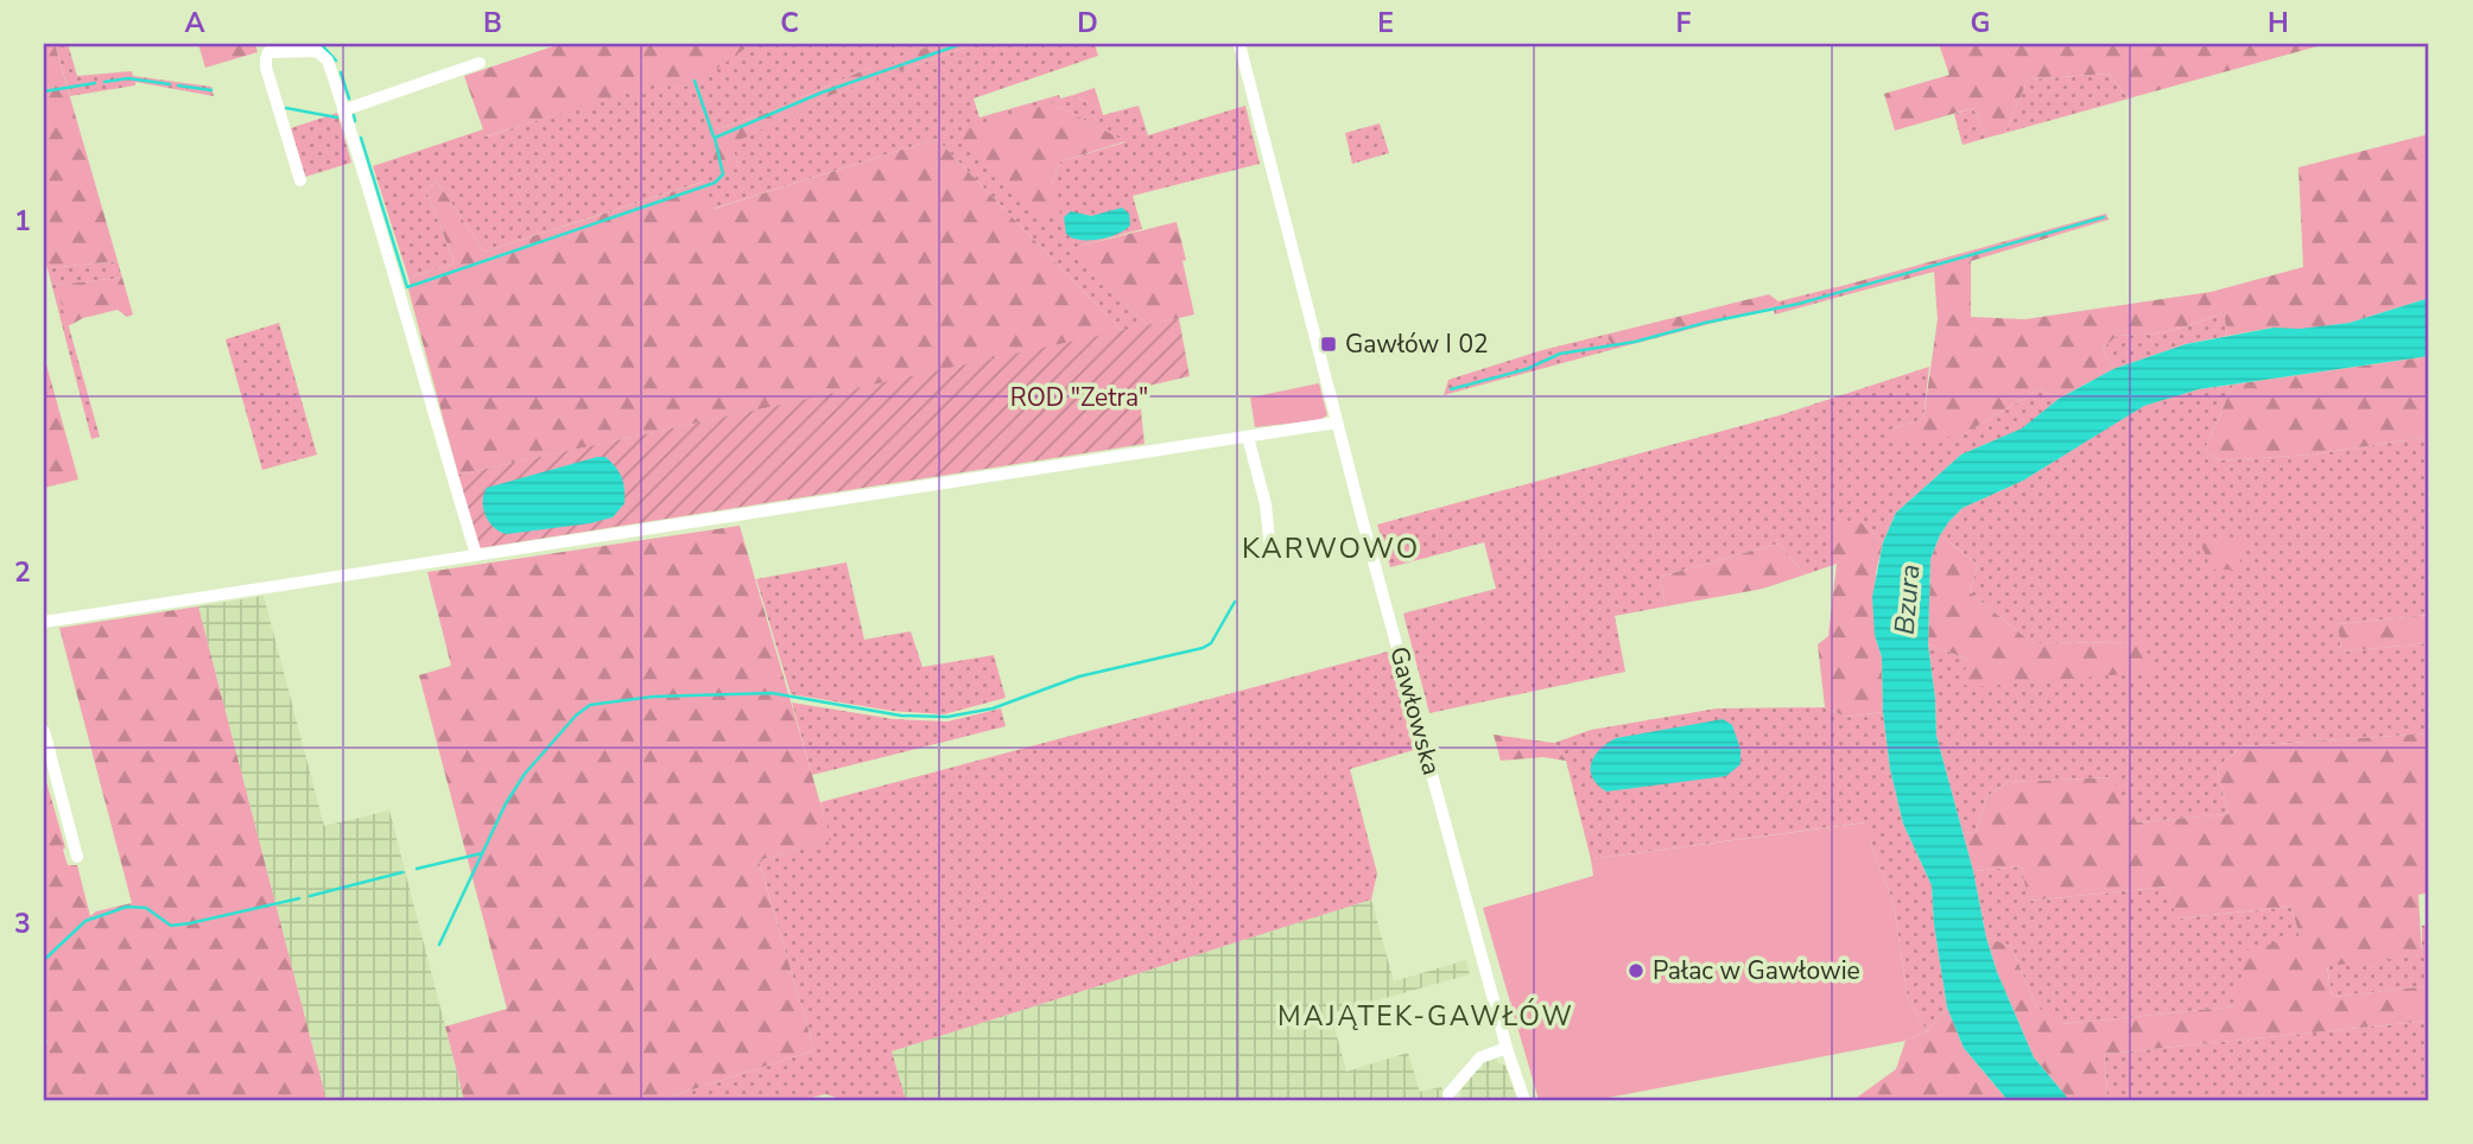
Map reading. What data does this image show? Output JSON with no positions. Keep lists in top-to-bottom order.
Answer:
{
  "streets": {
    "street": ["Gawłowska"]
  },
  "districts": ["KARWOWO", "MAJĄTEK-GAWŁÓW"],
  "water": ["Bzura"],
  "parks": ["ROD \"Zetra\""],
  "places": {
    "transit": ["Gawłów I 02"],
    "other": ["Pałac w Gawłowie"]
  },
  "grid": {
    "columns": [
      "A",
      "B",
      "C",
      "D",
      "E",
      "F",
      "G",
      "H"
    ],
    "rows": ["1", "2", "3"]
  }
}
